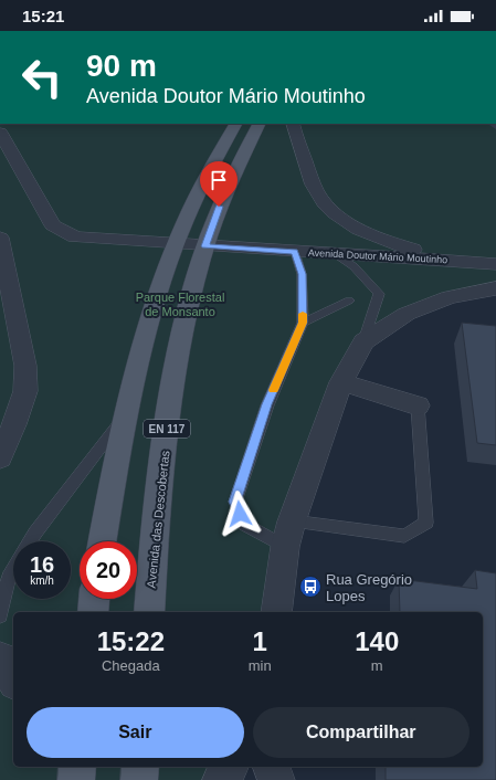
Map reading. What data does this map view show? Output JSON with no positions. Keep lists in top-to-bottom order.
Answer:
{
  "streets": {
    "main road": ["EN 117", "Avenida das Descobertas"],
    "street": ["Avenida Doutor Mário Moutinho"]
  },
  "crossings": [
    ["Avenida Doutor Mário Moutinho", "Avenida das Descobertas"]
  ],
  "parks": ["Parque Florestal de Monsanto"],
  "places": {
    "bus stop": ["Rua Gregório Lopes"]
  },
  "page": {
    "status": "15:21",
    "turn": ["90 m", "Avenida Doutor Mário Moutinho"],
    "speed": "16 km/h",
    "limit": "20",
    "eta": [
      "15:22",
      "Chegada",
      "1",
      "min",
      "140",
      "m"
    ],
    "buttons": ["Sair", "Compartilhar"]
  }
}
